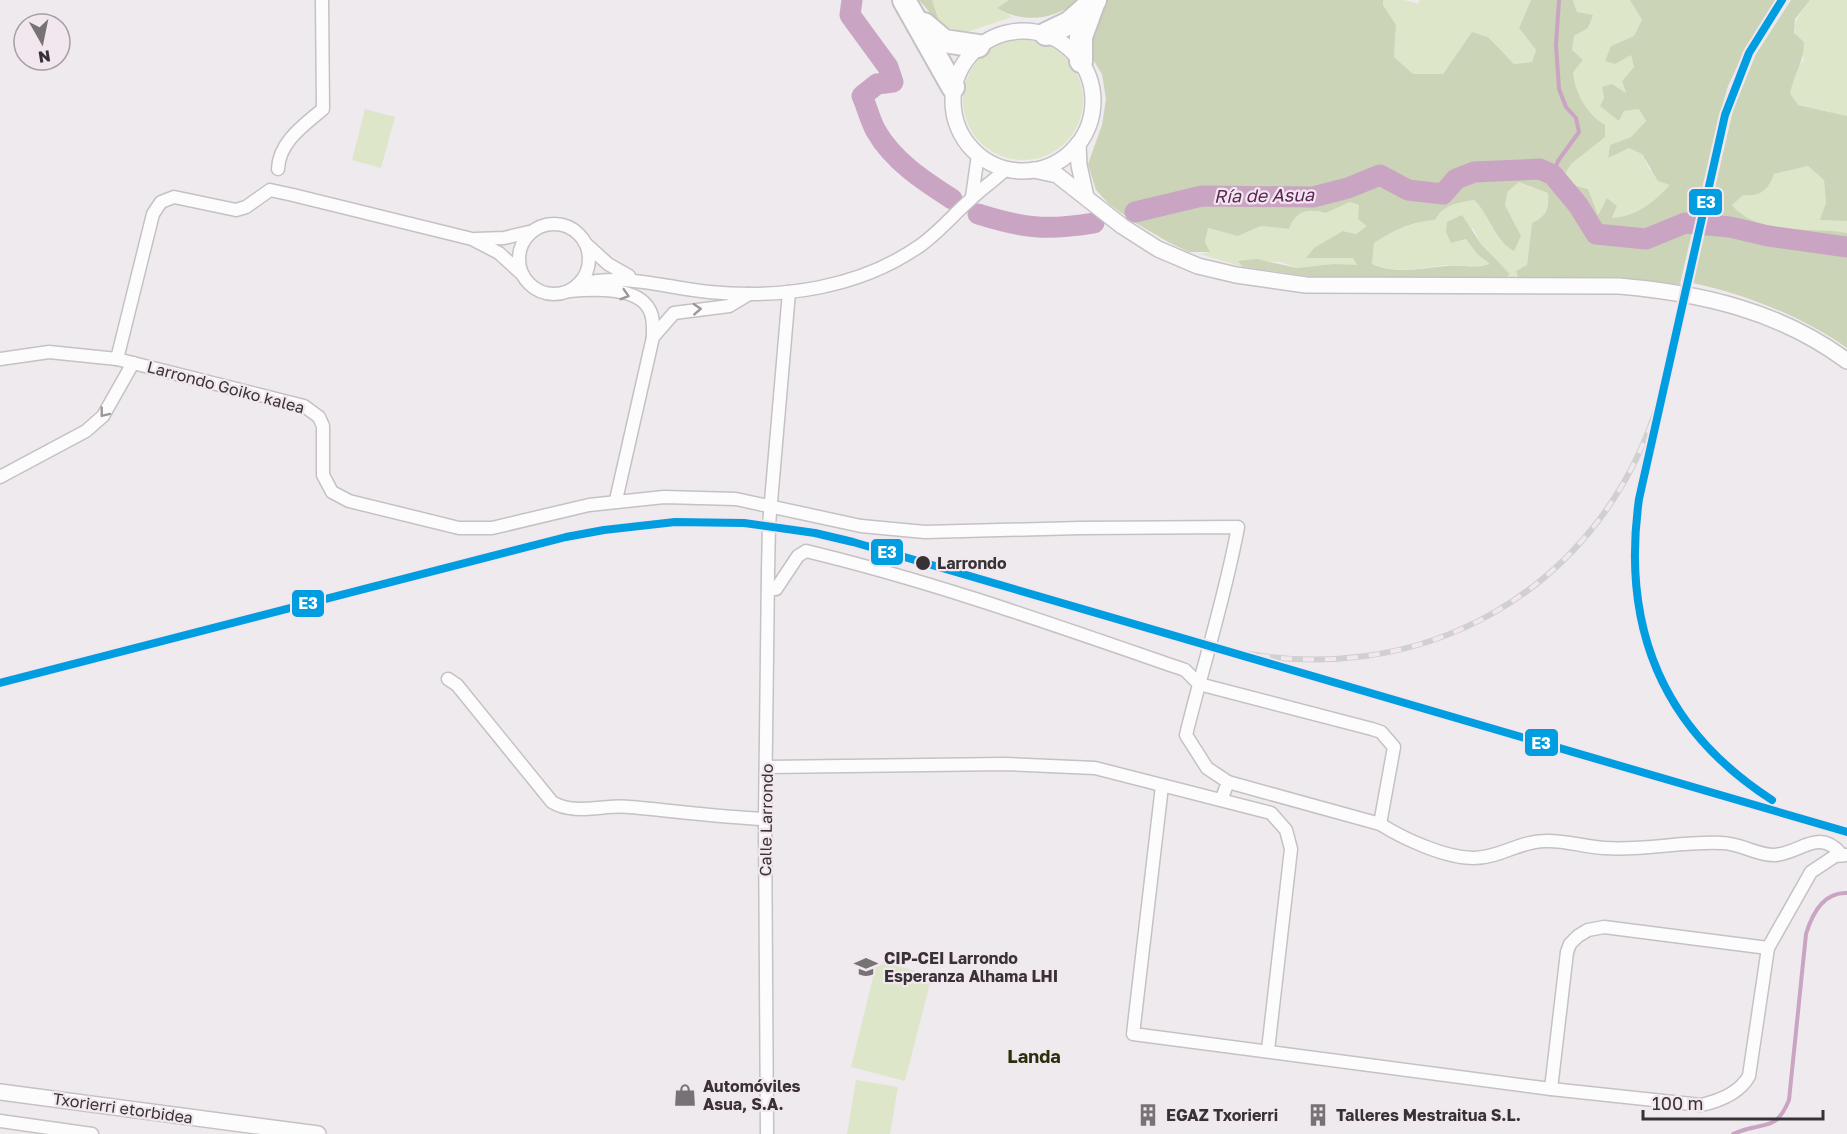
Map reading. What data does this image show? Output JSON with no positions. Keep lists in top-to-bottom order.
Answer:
{
  "streets": {
    "street": ["Larrondo Goiko kalea", "Calle Larrondo", "Txorierri etorbidea"]
  },
  "crossings": [
    ["Larrondo Goiko kalea", "Calle Larrondo"]
  ],
  "districts": ["Landa"],
  "water": ["Ría de Asua"],
  "places": {
    "other": ["Larrondo"],
    "school or university": ["CIP-CEI Larrondo Esperanza Alhama LHI"],
    "shop": ["Automóviles Asua, S.A."],
    "building": ["EGAZ Txorierri", "Talleres Mestraitua S.L."]
  },
  "lines": ["transit line E3"],
  "scale_bar": "100 m",
  "north": "bottom"
}
